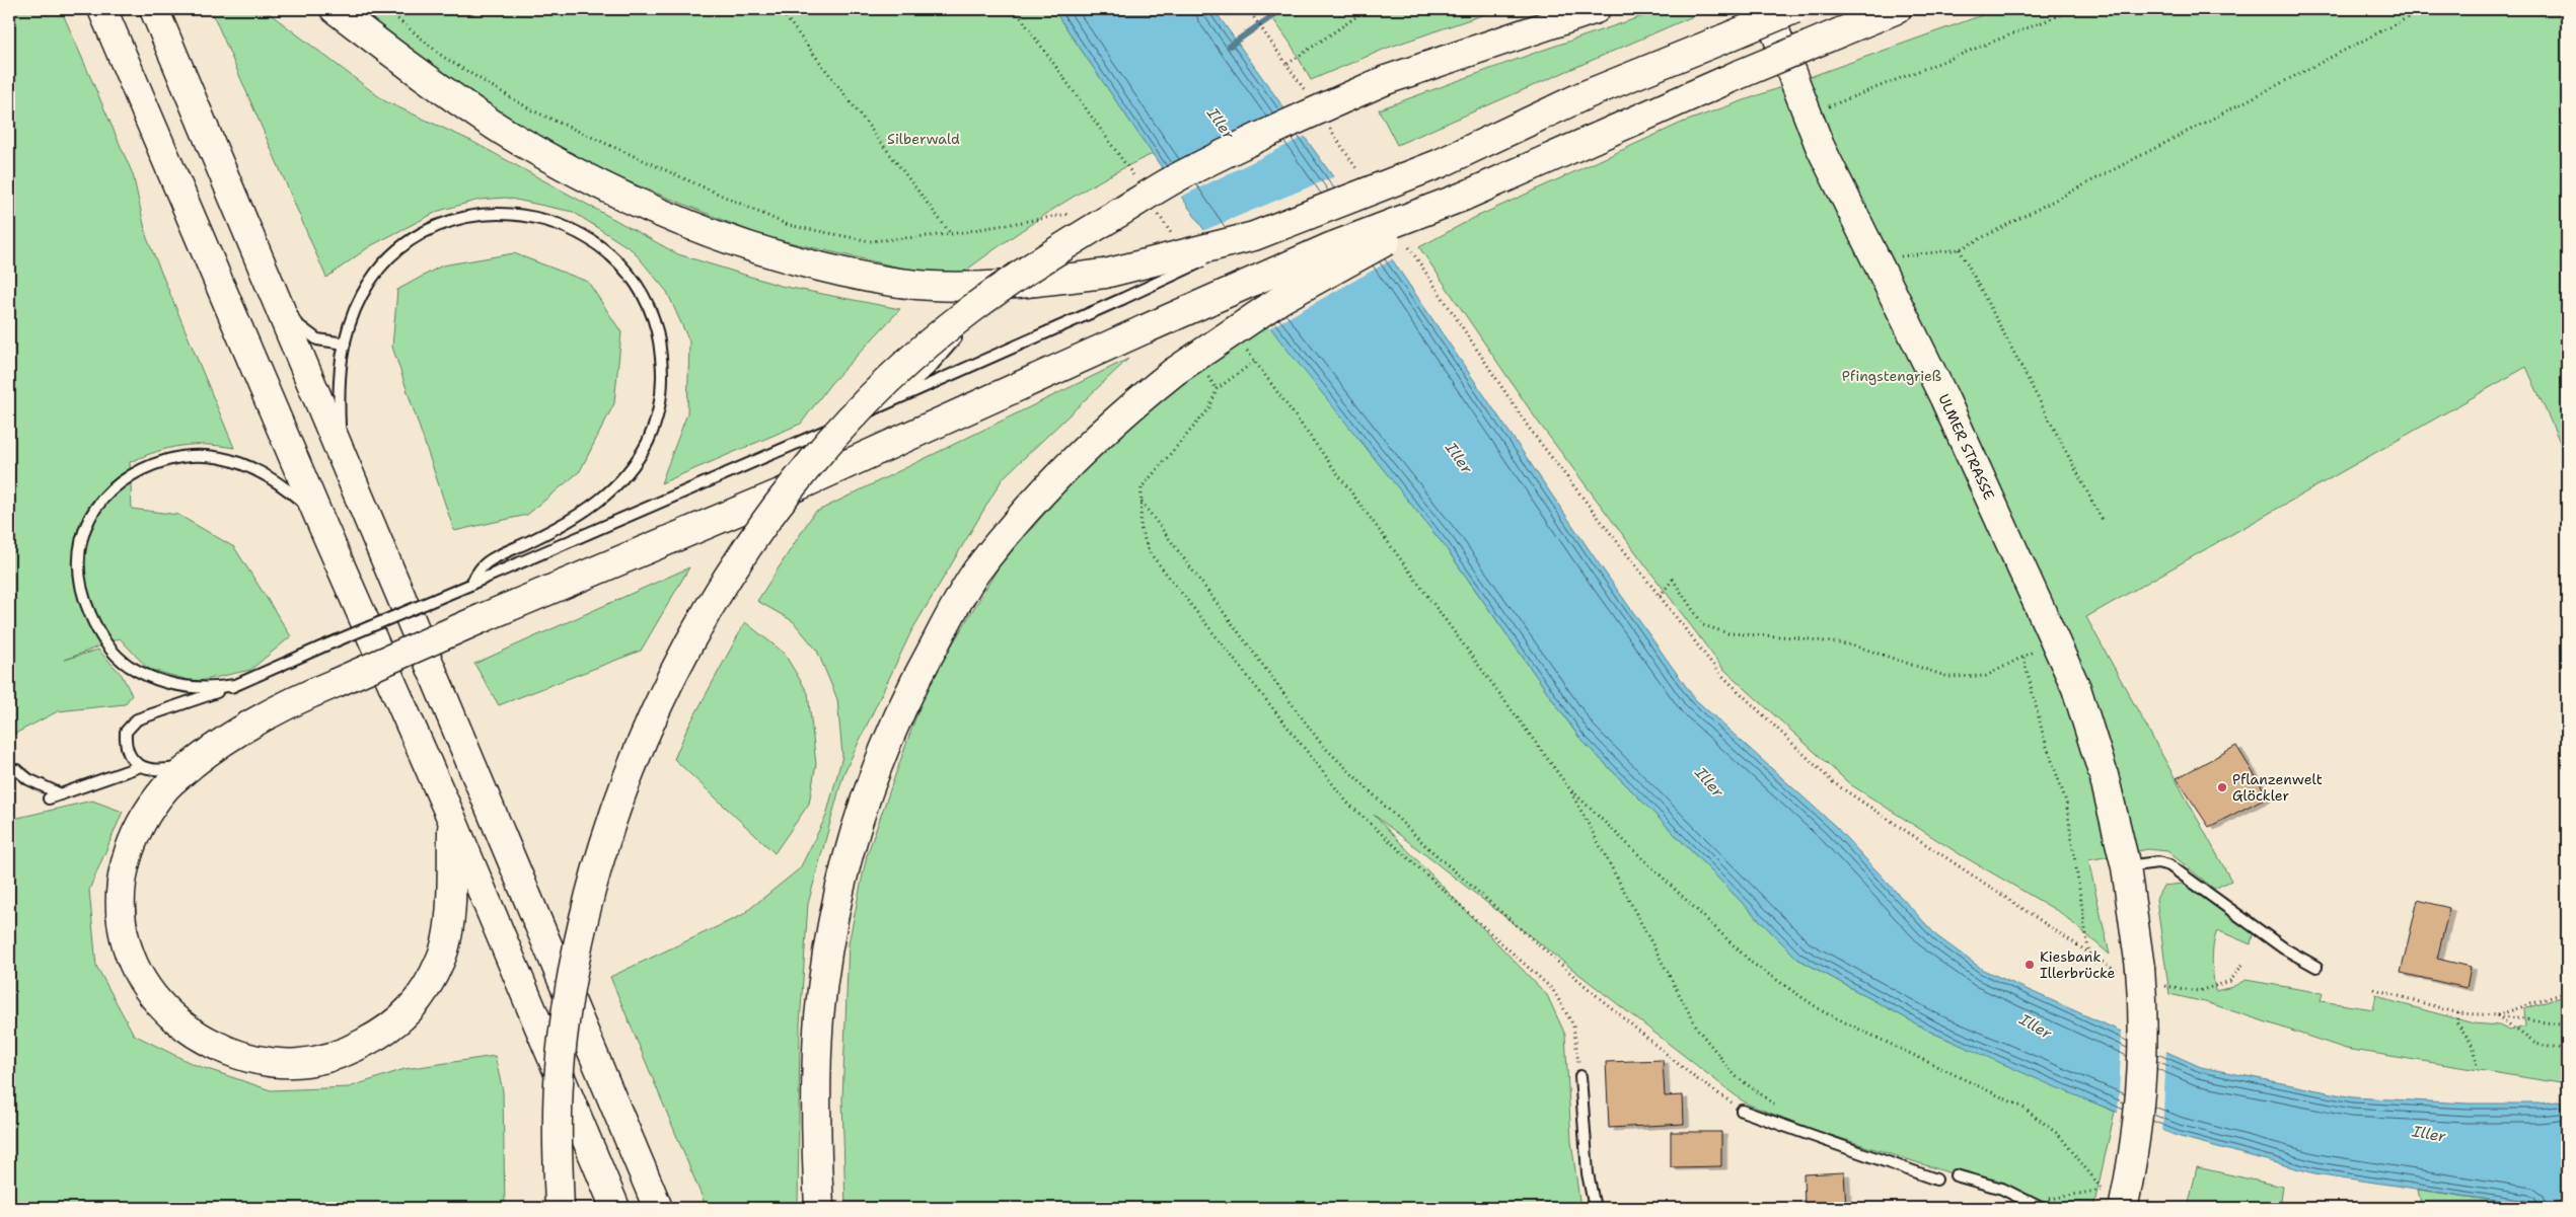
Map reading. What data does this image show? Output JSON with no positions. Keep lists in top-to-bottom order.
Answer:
{
  "streets": {
    "main road": ["ULMER STRASSE"]
  },
  "water": ["Iller"],
  "parks": ["Silberwald", "Pfingstengrieß"],
  "places": ["Pflanzenwelt Glöckler", "Kiesbank Illerbrücke"]
}
